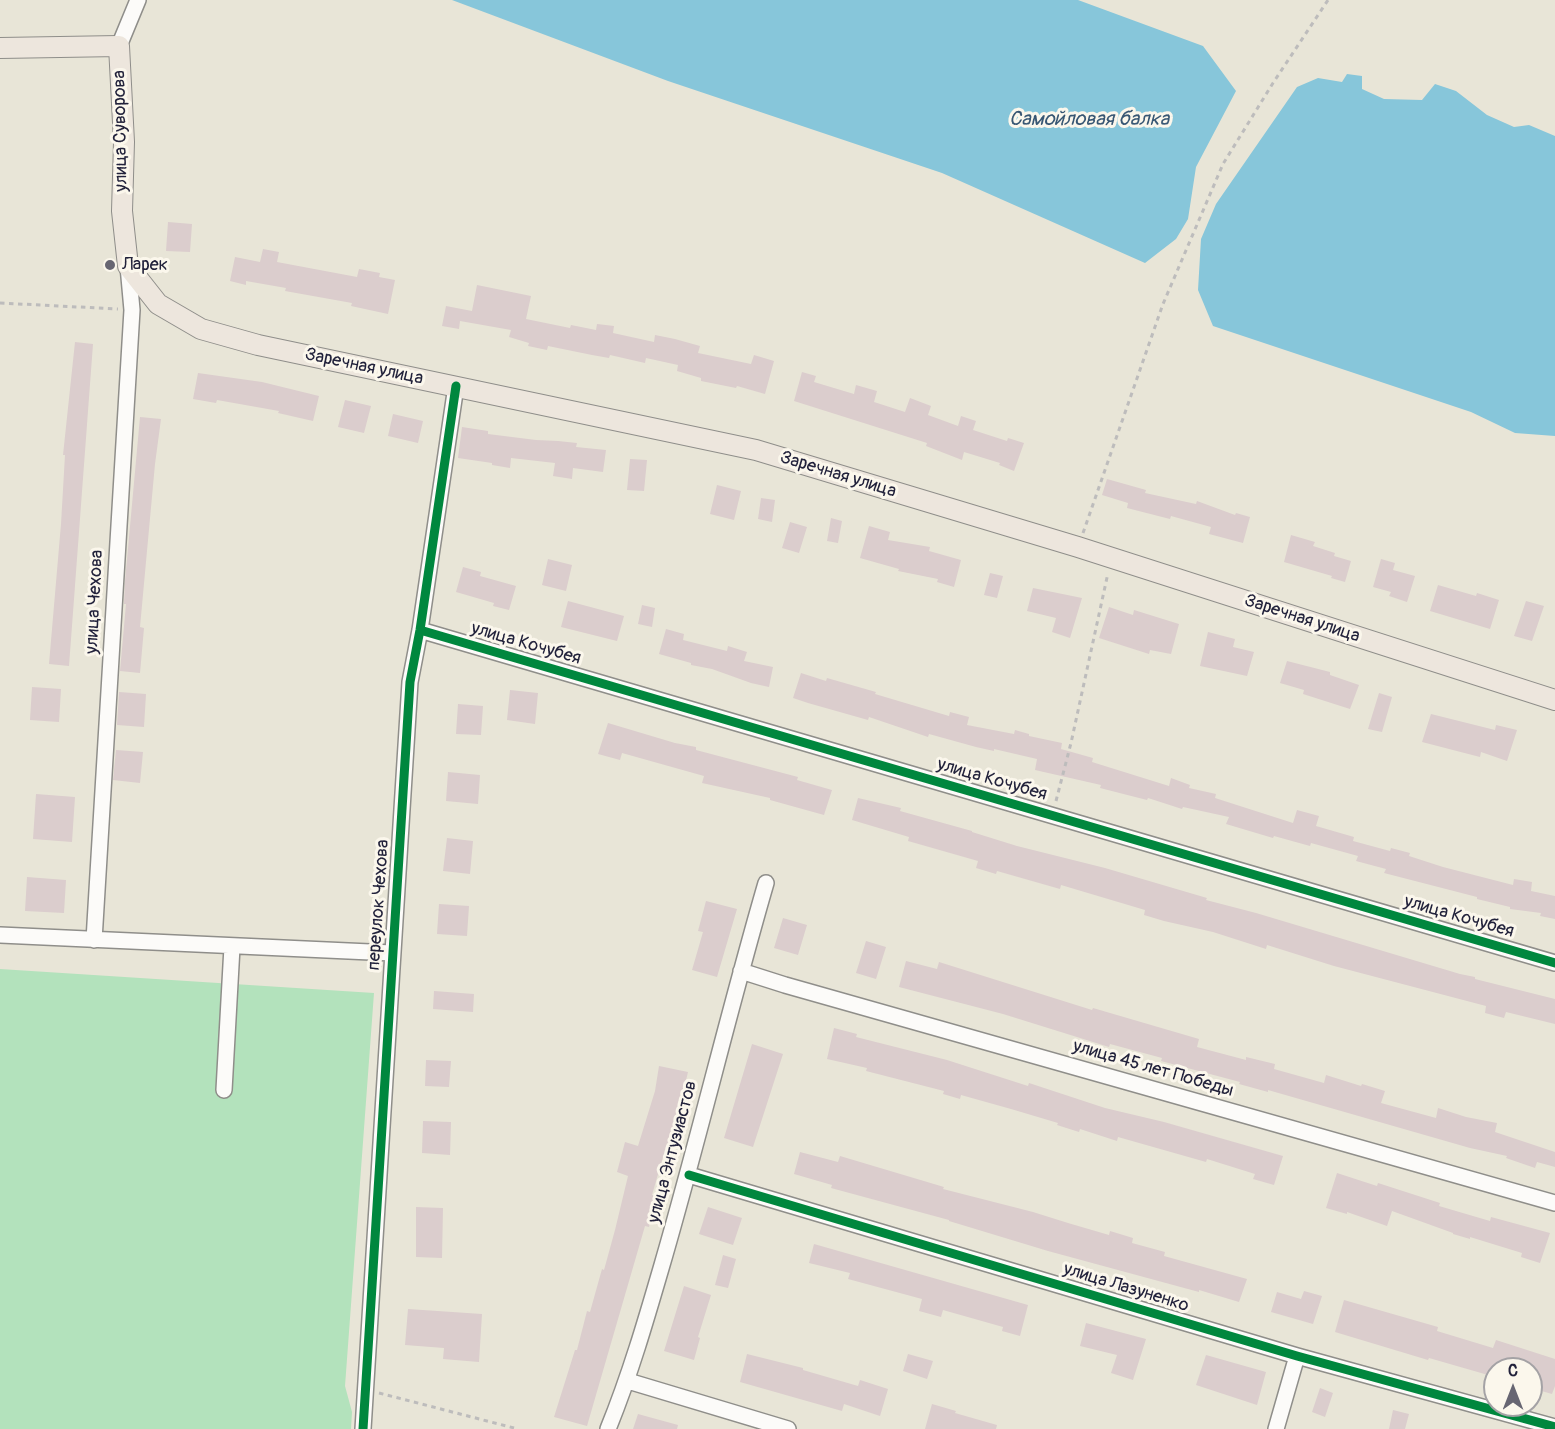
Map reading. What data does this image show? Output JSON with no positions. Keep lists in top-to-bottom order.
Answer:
{
  "streets": {
    "main road": ["улица Суворова", "Заречная улица"],
    "street": [
      "улица Чехова",
      "улица Кочубея",
      "переулок Чехова",
      "улица 45 лет Победы",
      "улица Энтузиастов",
      "улица Лазуненко"
    ]
  },
  "crossings": [
    ["улица Суворова", "Заречная улица"],
    ["улица Суворова", "улица Чехова"],
    ["Заречная улица", "улица Чехова"],
    ["Заречная улица", "переулок Чехова"],
    ["улица Кочубея", "переулок Чехова"],
    ["улица 45 лет Победы", "улица Энтузиастов"],
    ["улица Энтузиастов", "улица Лазуненко"]
  ],
  "water": ["Самойловая балка"],
  "places": ["Ларек"],
  "north": "top"
}
